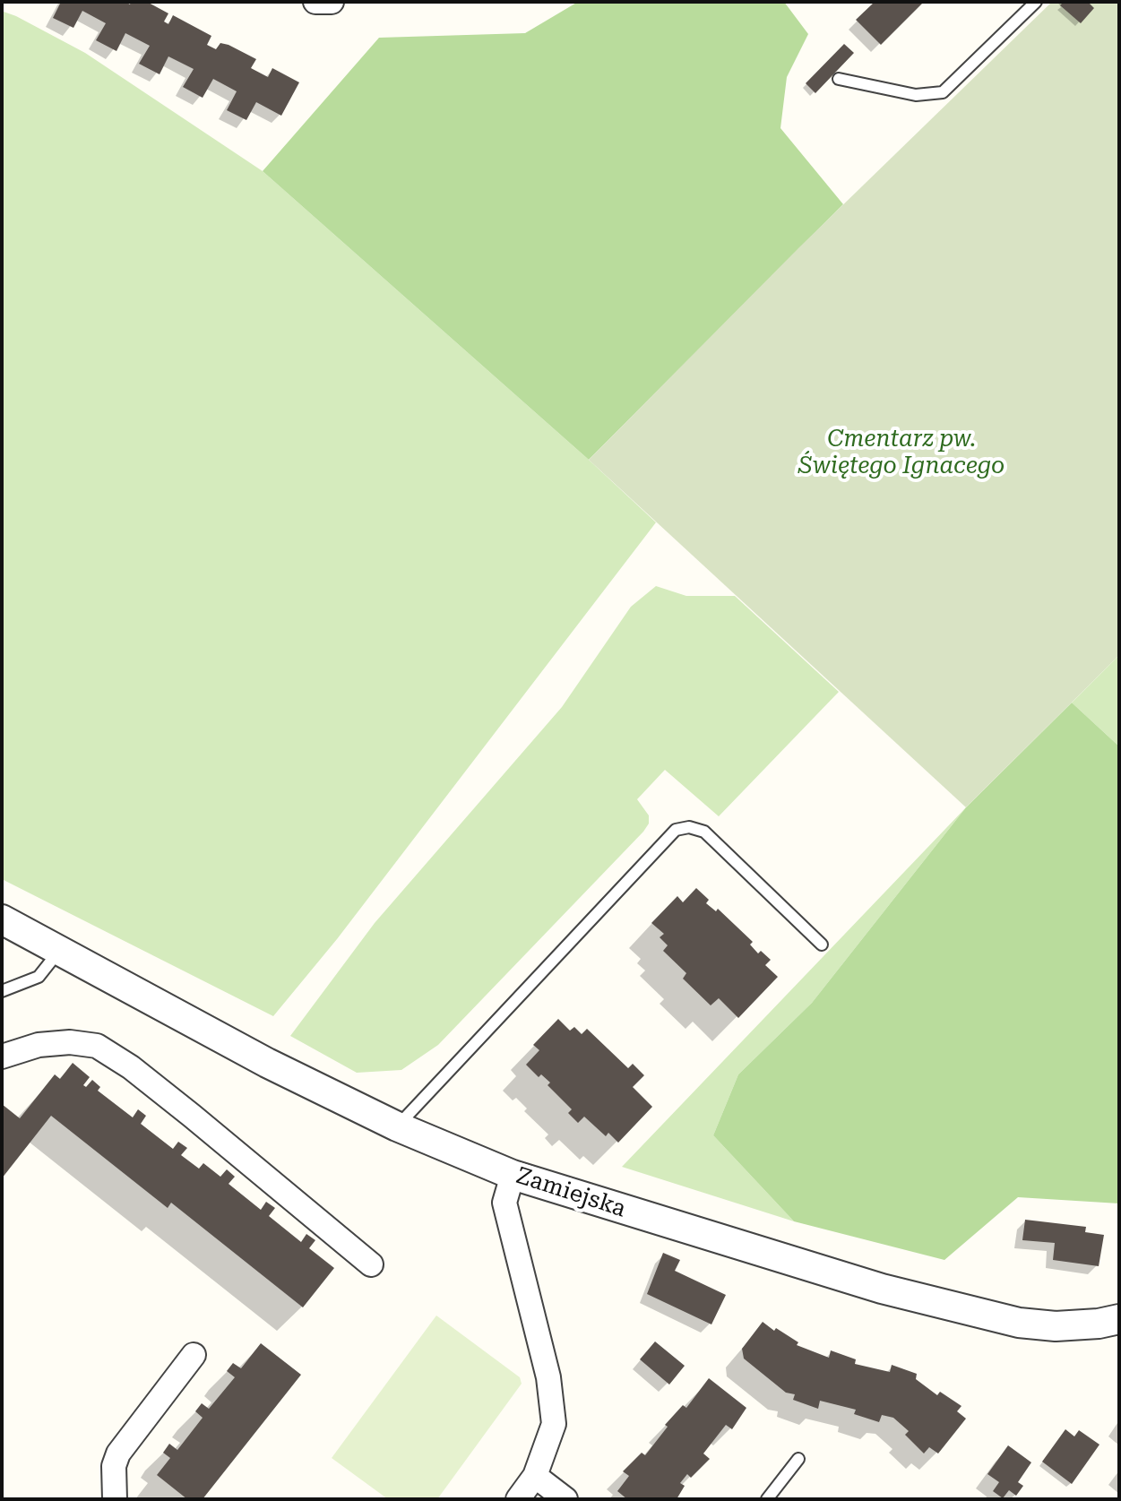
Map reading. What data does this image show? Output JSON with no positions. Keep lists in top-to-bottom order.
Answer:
{
  "streets": {
    "street": ["Zamiejska"]
  },
  "parks": ["Cmentarz pw. Świętego Ignacego"]
}
